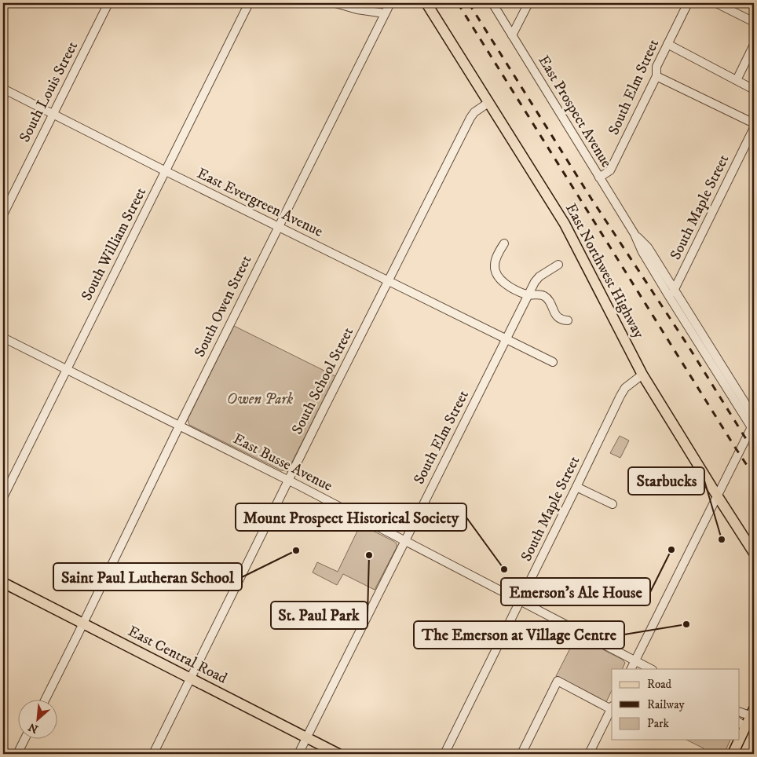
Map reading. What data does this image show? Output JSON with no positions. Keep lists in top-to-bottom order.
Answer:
{
  "streets": {
    "main road": ["East Northwest Highway", "East Central Road"],
    "street": [
      "South Elm Street",
      "South Louis Street",
      "East Prospect Avenue",
      "East Evergreen Avenue",
      "South Maple Street",
      "South William Street",
      "South Owen Street",
      "South School Street",
      "East Busse Avenue"
    ]
  },
  "crossings": [
    ["South Elm Street", "East Prospect Avenue"],
    ["South Elm Street", "East Evergreen Avenue"],
    ["South Elm Street", "East Busse Avenue"],
    ["South Elm Street", "East Central Road"],
    ["South Louis Street", "East Evergreen Avenue"],
    ["East Prospect Avenue", "South Maple Street"],
    ["East Evergreen Avenue", "South William Street"],
    ["East Evergreen Avenue", "South Owen Street"],
    ["East Evergreen Avenue", "South School Street"],
    ["South Maple Street", "East Northwest Highway"],
    ["South Maple Street", "East Busse Avenue"],
    ["South William Street", "East Busse Avenue"],
    ["East Northwest Highway", "South School Street"],
    ["South Owen Street", "East Busse Avenue"],
    ["South Owen Street", "East Central Road"],
    ["South School Street", "East Busse Avenue"],
    ["South School Street", "East Central Road"]
  ],
  "parks": ["Owen Park"],
  "places": [
    "Starbucks",
    "Emerson's Ale House",
    "Saint Paul Lutheran School",
    "St. Paul Park",
    "Mount Prospect Historical Society",
    "The Emerson at Village Centre"
  ],
  "legend": ["Road", "Railway", "Park"],
  "north": "bottom left"
}
